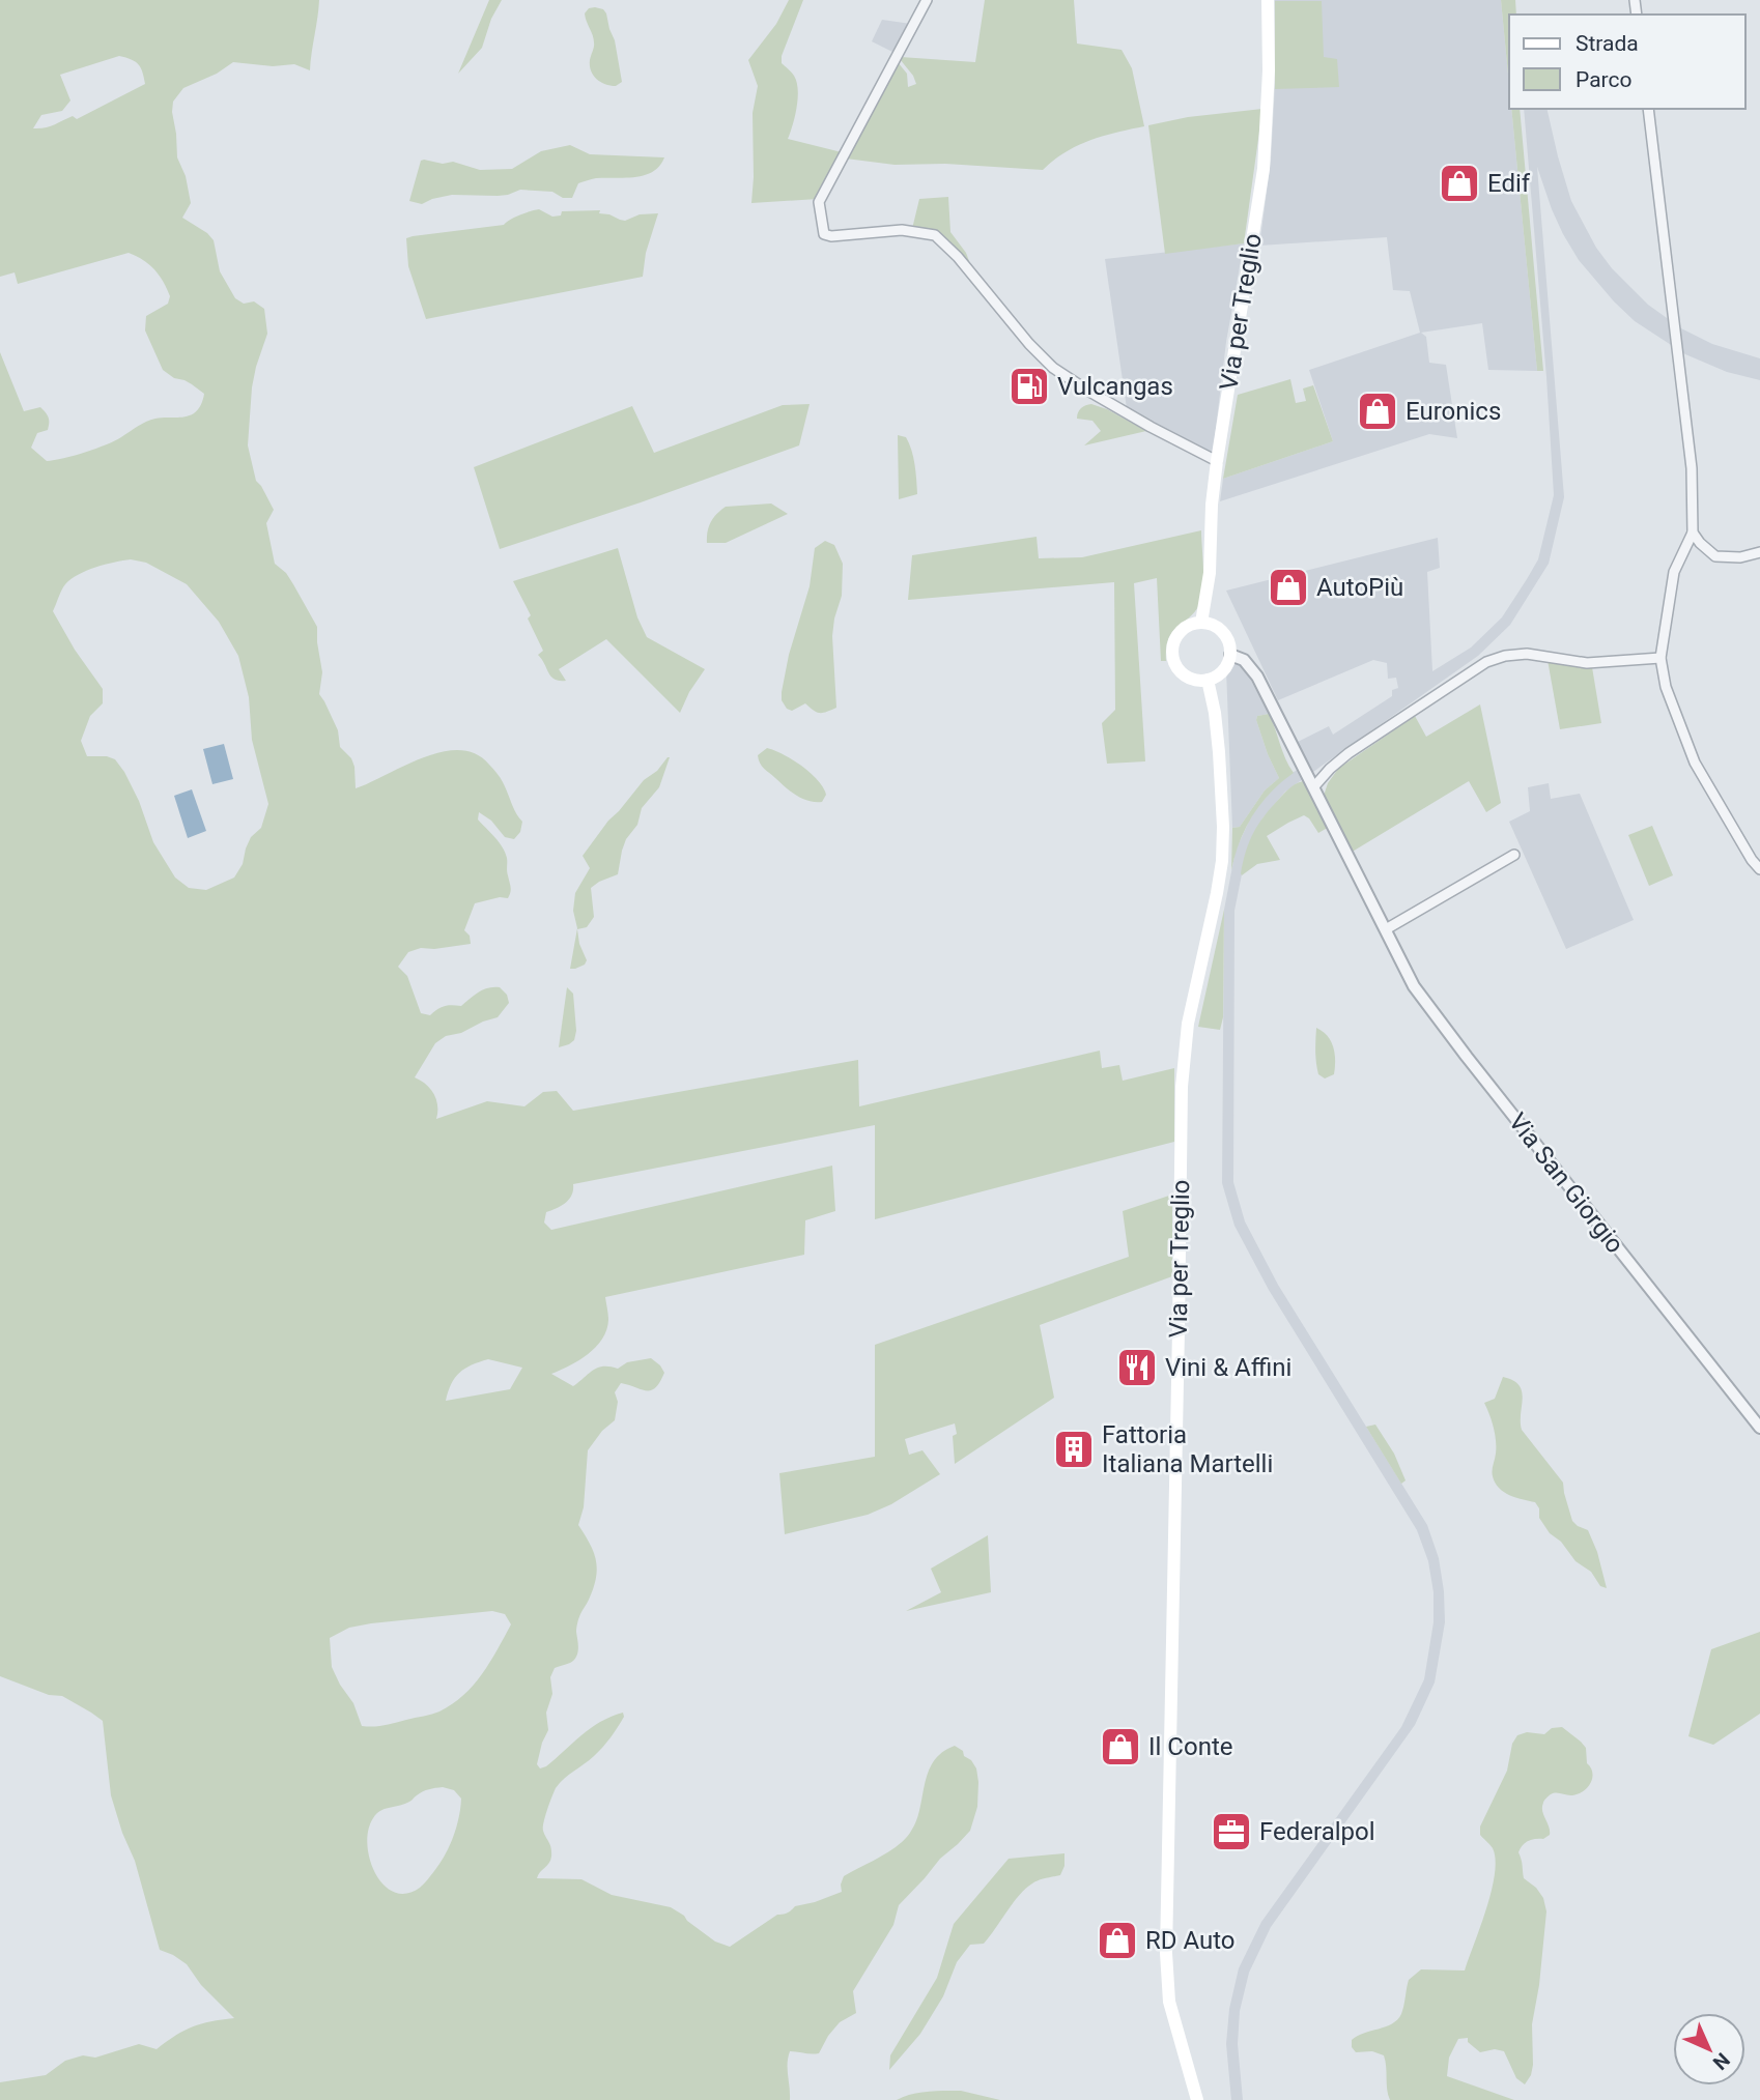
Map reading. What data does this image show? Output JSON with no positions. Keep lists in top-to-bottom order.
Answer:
{
  "streets": {
    "main road": ["Via per Treglio"],
    "street": ["Via San Giorgio"]
  },
  "crossings": [
    ["Via per Treglio", "Via San Giorgio"]
  ],
  "places": {
    "shop": [
      "Edif",
      "Euronics",
      "AutoPiù",
      "Il Conte",
      "RD Auto"
    ],
    "fuel station": ["Vulcangas"],
    "restaurant": ["Vini & Affini"],
    "building": ["Fattoria Italiana Martelli"],
    "office": ["Federalpol"]
  },
  "legend": ["Strada", "Parco"],
  "north": "bottom right"
}
